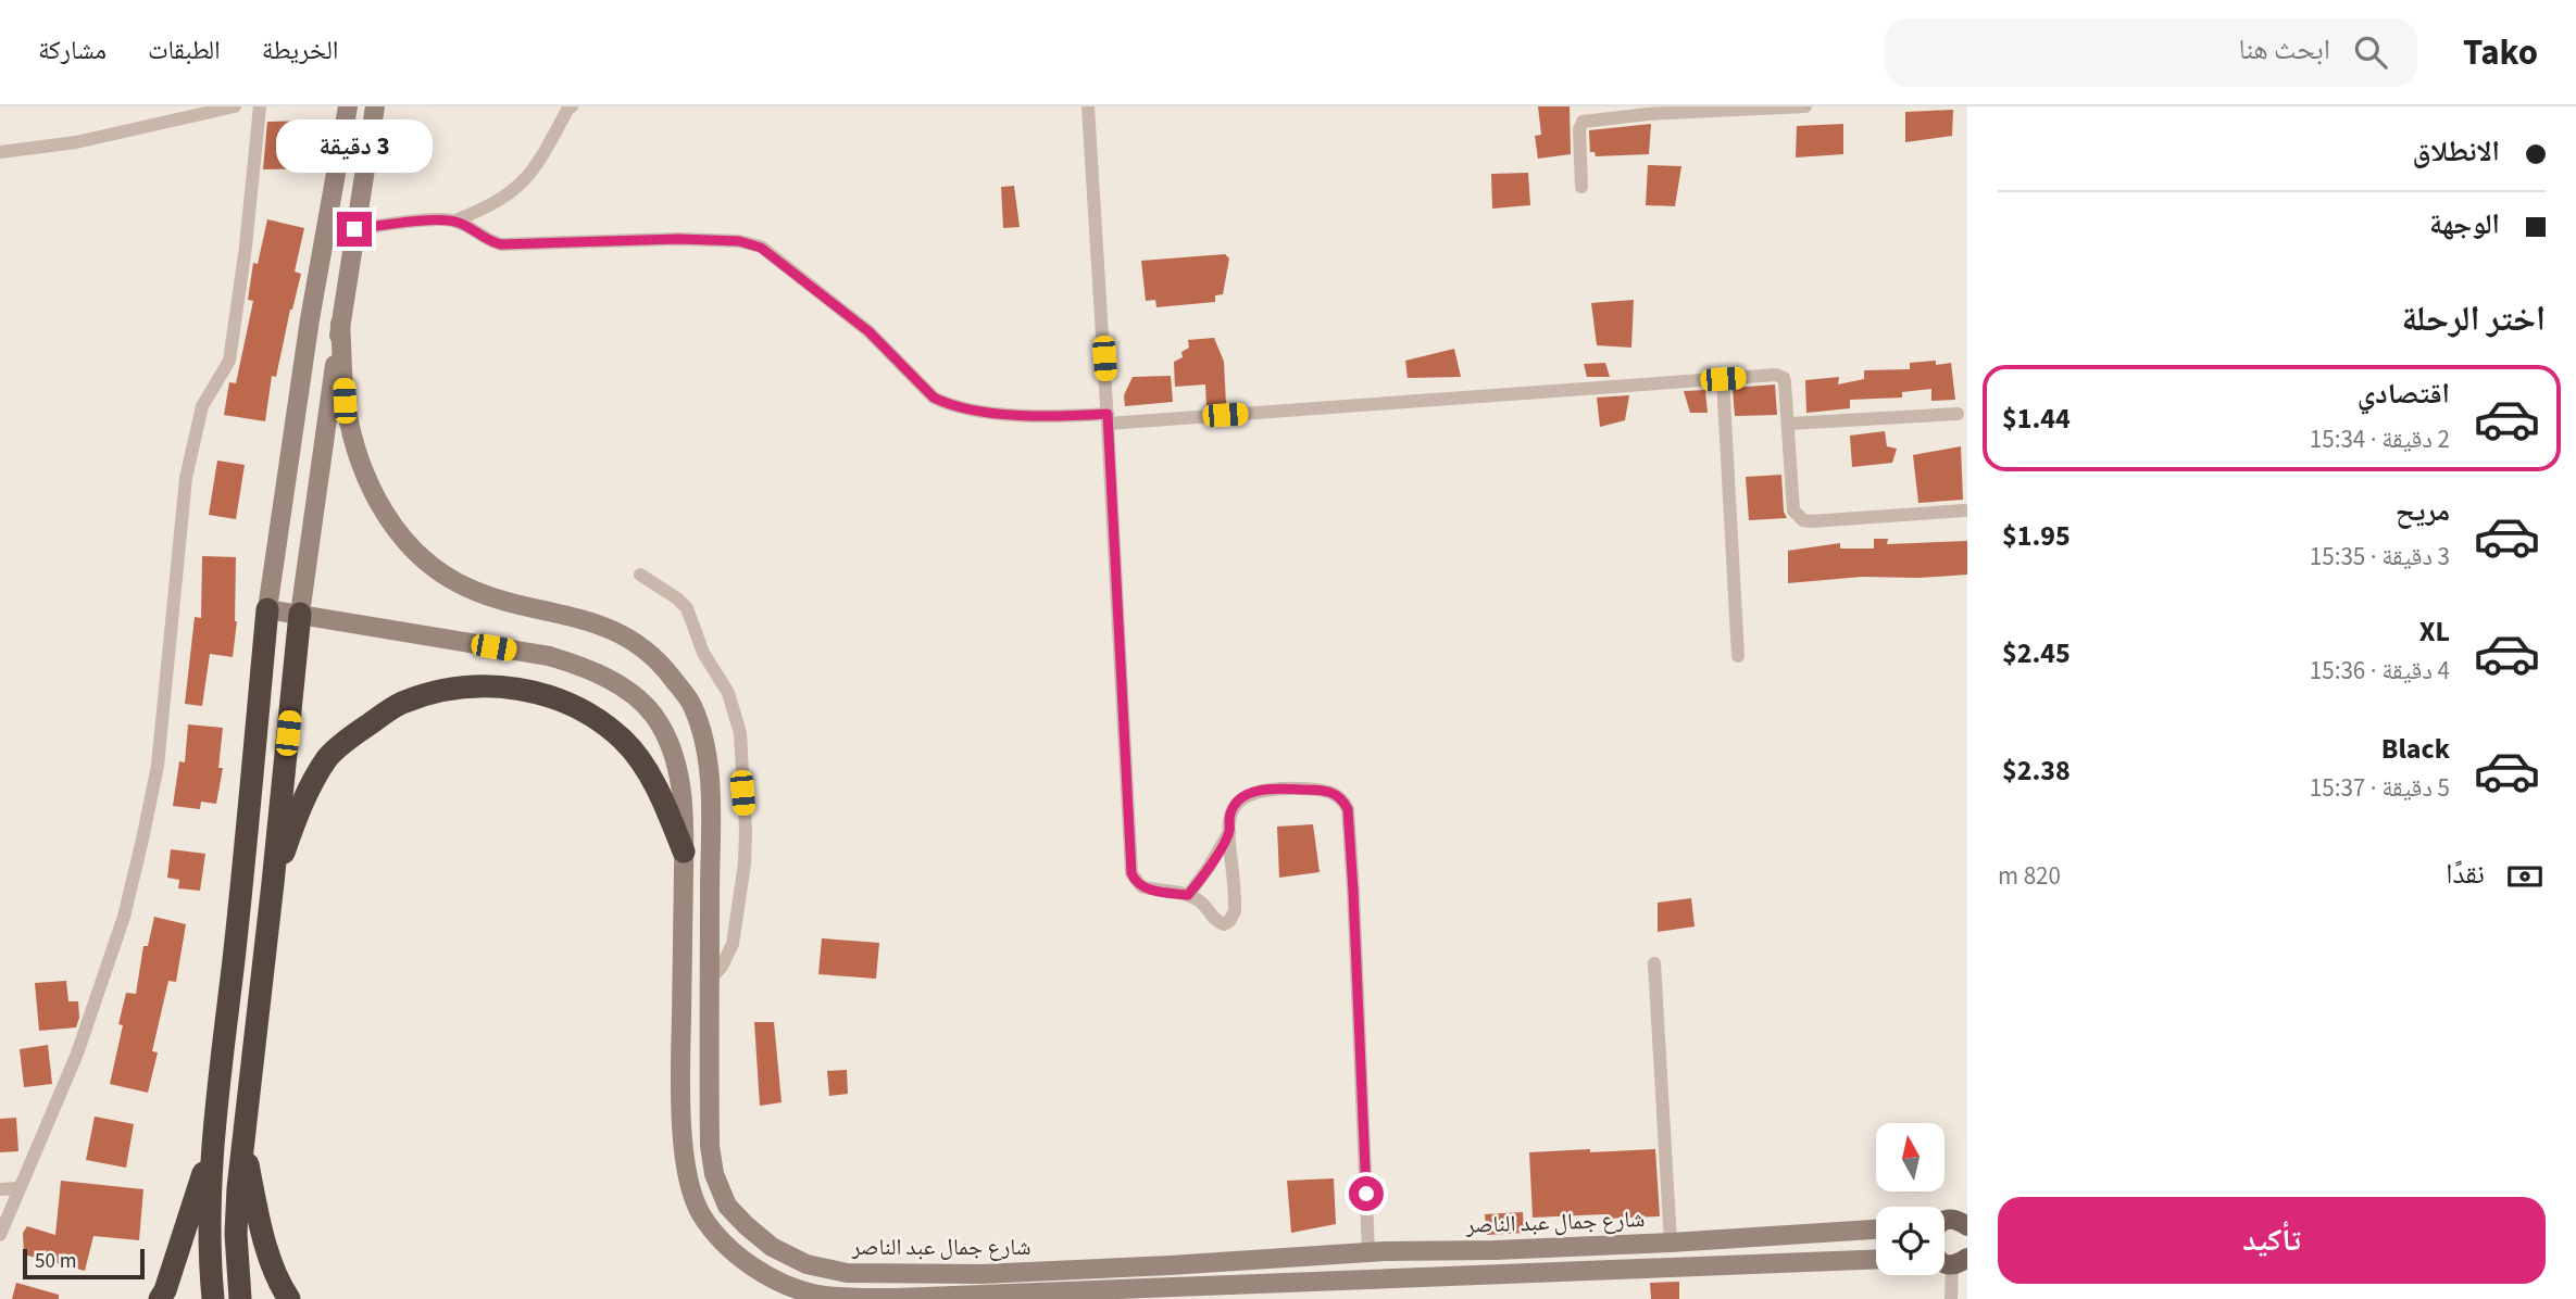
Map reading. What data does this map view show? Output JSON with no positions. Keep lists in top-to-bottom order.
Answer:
{
  "streets": {
    "main road": ["شارع جمال عبد الناصر"]
  },
  "scale_bar": "50 m",
  "north": "top",
  "page": {
    "header": "Tako",
    "search": "ابحث هنا",
    "nav": ["الخريطة", "الطبقات", "مشاركة"],
    "banner": ["الانطلاق", "الوجهة"],
    "bubble": "3 دقيقة",
    "heading": "اختر الرحلة",
    "list": [
      {
        "name": "اقتصادي",
        "note": "2 دقيقة · 15:34",
        "value": "$1.44"
      },
      {
        "name": "مريح",
        "note": "3 دقيقة · 15:35",
        "value": "$1.95"
      },
      {
        "name": "XL",
        "note": "4 دقيقة · 15:36",
        "value": "$2.45"
      },
      {
        "name": "Black",
        "note": "5 دقيقة · 15:37",
        "value": "$2.38"
      }
    ],
    "pay": ["نقدًا", "820 m"],
    "buttons": "تأكيد",
    "scale": "50 m"
  }
}
